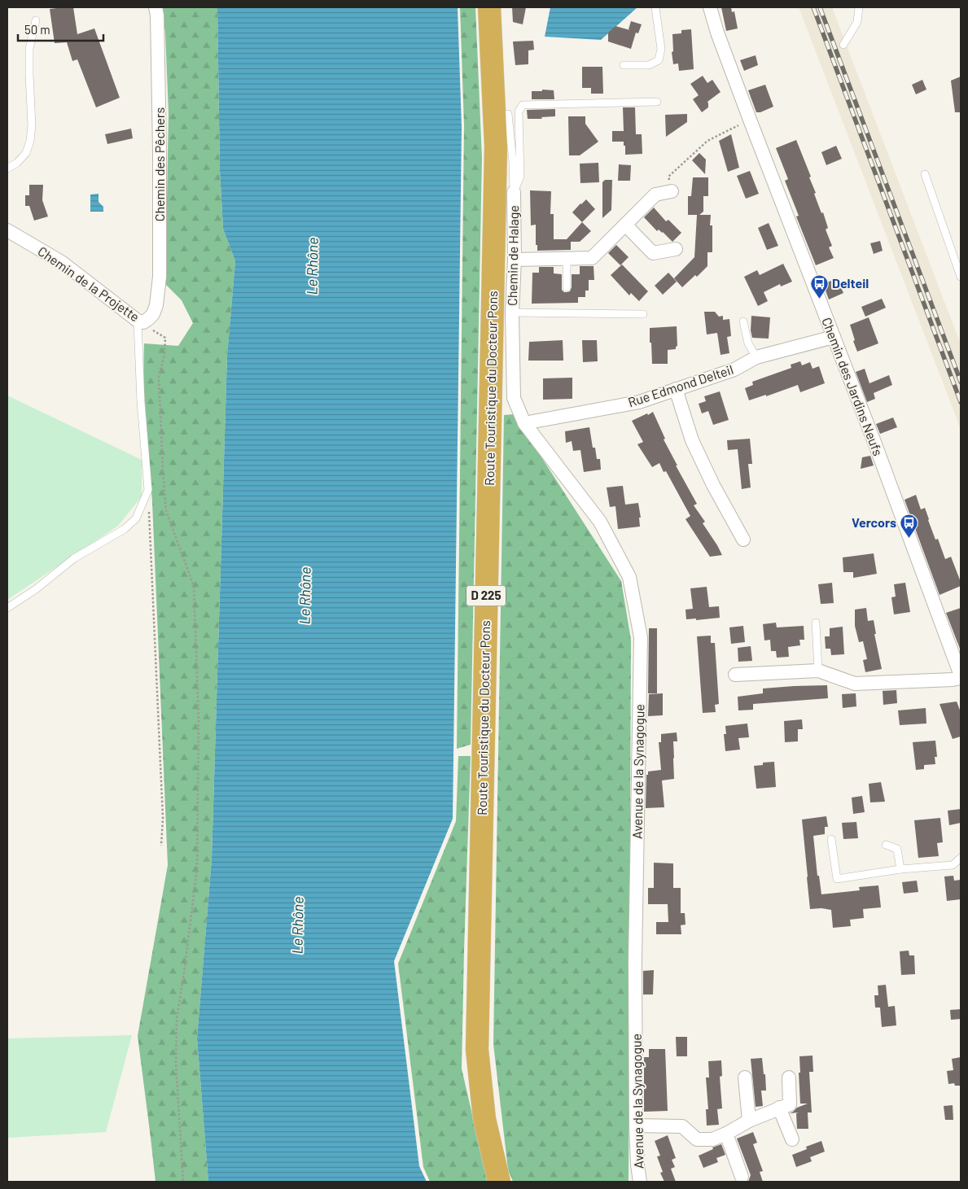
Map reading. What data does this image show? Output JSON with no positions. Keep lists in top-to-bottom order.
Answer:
{
  "streets": {
    "highway": ["Route Touristique du Docteur Pons", "D 225"],
    "street": [
      "Chemin des Pêchers",
      "Chemin de Halage",
      "Chemin de la Projette",
      "Rue Edmond Delteil",
      "Chemin des Jardins Neufs",
      "Avenue de la Synagogue"
    ]
  },
  "crossings": [
    ["Chemin des Pêchers", "Chemin de la Projette"],
    ["Chemin de Halage", "Avenue de la Synagogue"],
    ["Rue Edmond Delteil", "Chemin des Jardins Neufs"],
    ["Rue Edmond Delteil", "Avenue de la Synagogue"]
  ],
  "water": ["Le Rhône"],
  "places": {
    "bus stop": ["Delteil", "Vercors"]
  },
  "scale_bar": "50 m"
}
